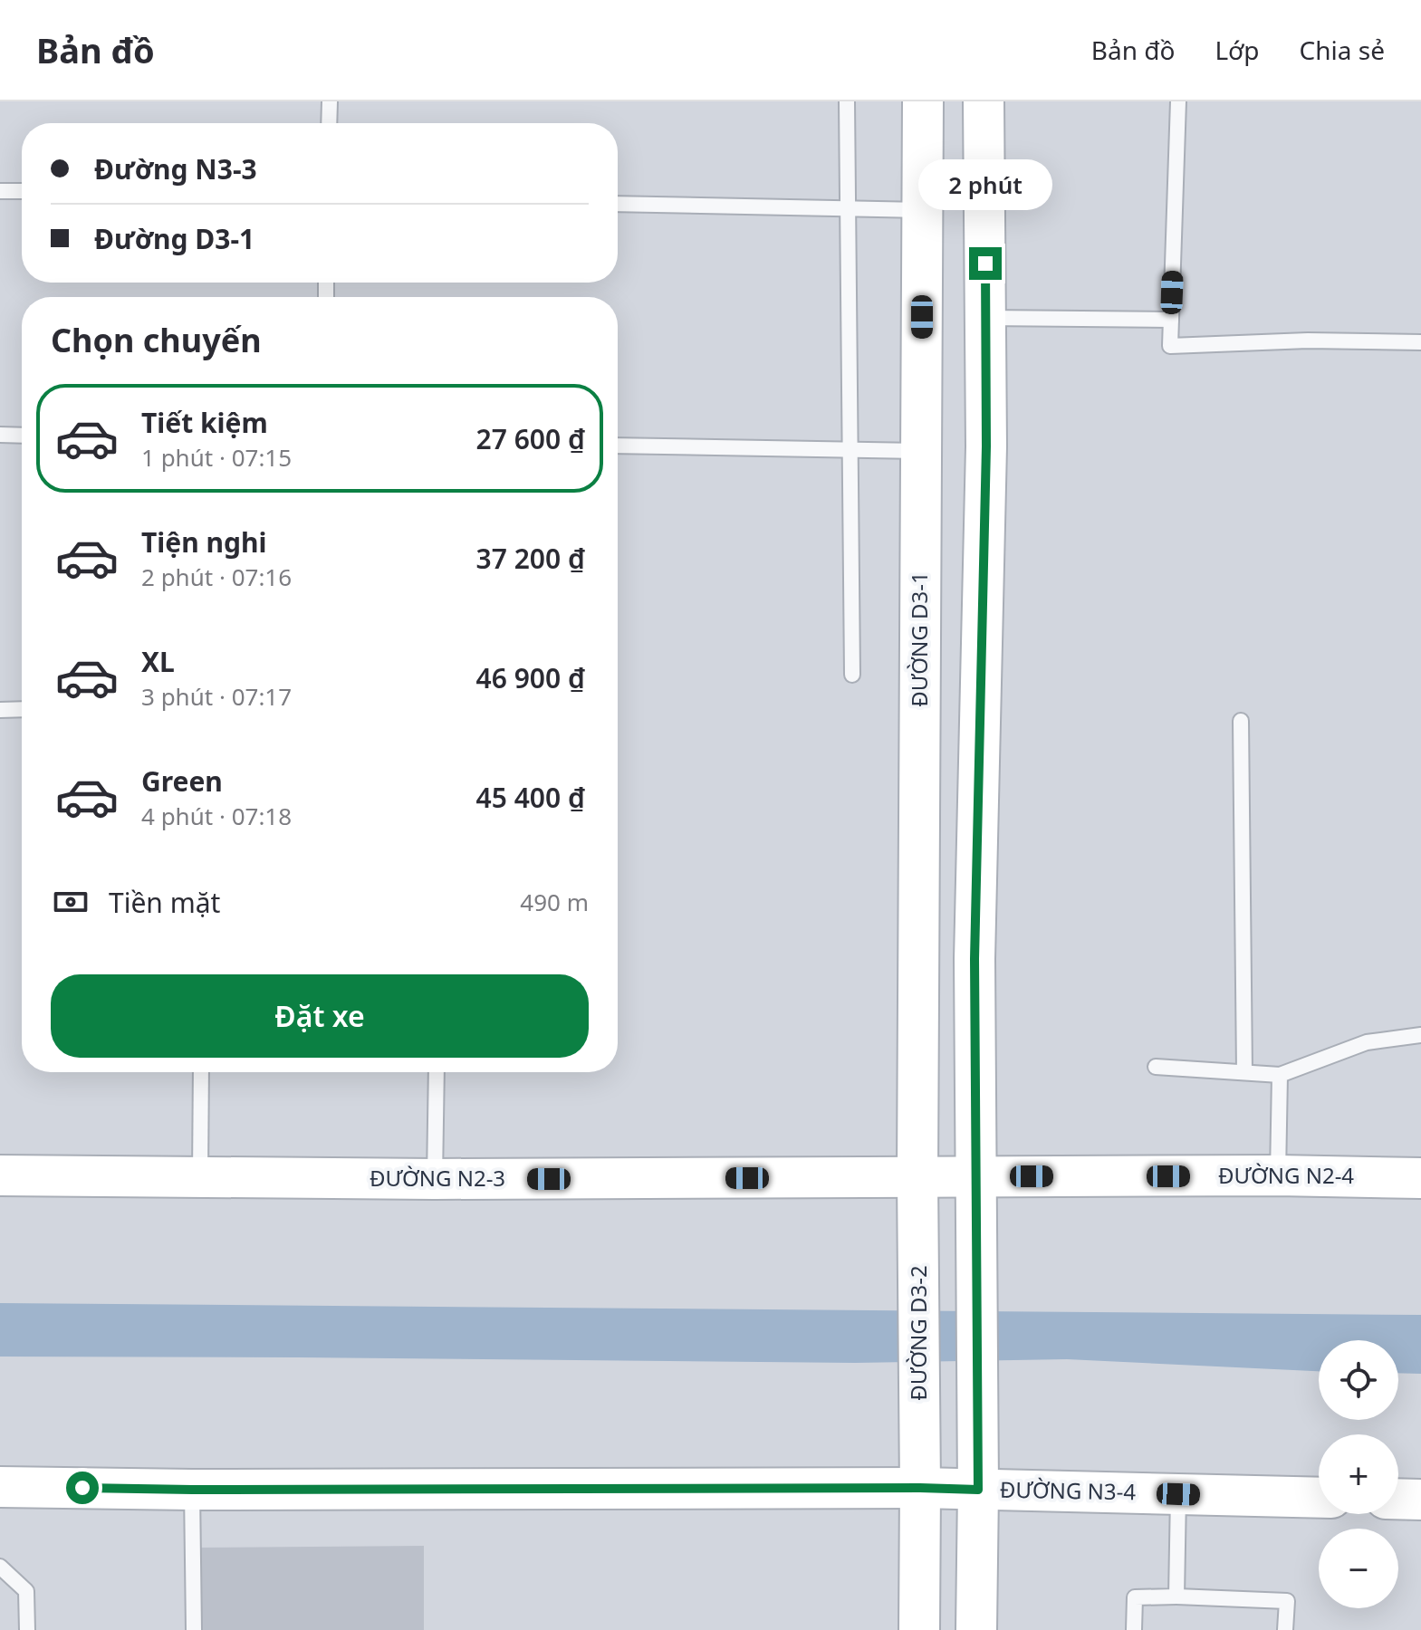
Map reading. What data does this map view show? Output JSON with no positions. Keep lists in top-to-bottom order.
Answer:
{
  "streets": {
    "street": [
      "ĐƯỜNG D3-1",
      "ĐƯỜNG N2-4",
      "ĐƯỜNG N2-3",
      "ĐƯỜNG D3-2",
      "ĐƯỜNG N3-4"
    ]
  },
  "crossings": [
    ["ĐƯỜNG D3-1", "ĐƯỜNG N2-4"],
    ["ĐƯỜNG D3-1", "ĐƯỜNG N2-3"],
    ["ĐƯỜNG D3-1", "ĐƯỜNG D3-2"],
    ["ĐƯỜNG N2-4", "ĐƯỜNG N2-3"],
    ["ĐƯỜNG N2-4", "ĐƯỜNG D3-2"],
    ["ĐƯỜNG N2-3", "ĐƯỜNG D3-2"],
    ["ĐƯỜNG D3-2", "ĐƯỜNG N3-4"]
  ],
  "page": {
    "header": "Bản đồ",
    "nav": ["Bản đồ", "Lớp", "Chia sẻ"],
    "banner": ["Đường N3-3", "Đường D3-1"],
    "bubble": "2 phút",
    "heading": "Chọn chuyến",
    "list": [
      {
        "name": "Tiết kiệm",
        "note": "1 phút · 07:15",
        "value": "27 600 ₫"
      },
      {
        "name": "Tiện nghi",
        "note": "2 phút · 07:16",
        "value": "37 200 ₫"
      },
      {
        "name": "XL",
        "note": "3 phút · 07:17",
        "value": "46 900 ₫"
      },
      {
        "name": "Green",
        "note": "4 phút · 07:18",
        "value": "45 400 ₫"
      }
    ],
    "pay": ["Tiền mặt", "490 m"],
    "buttons": "Đặt xe",
    "map_buttons": ["+", "−"]
  }
}
